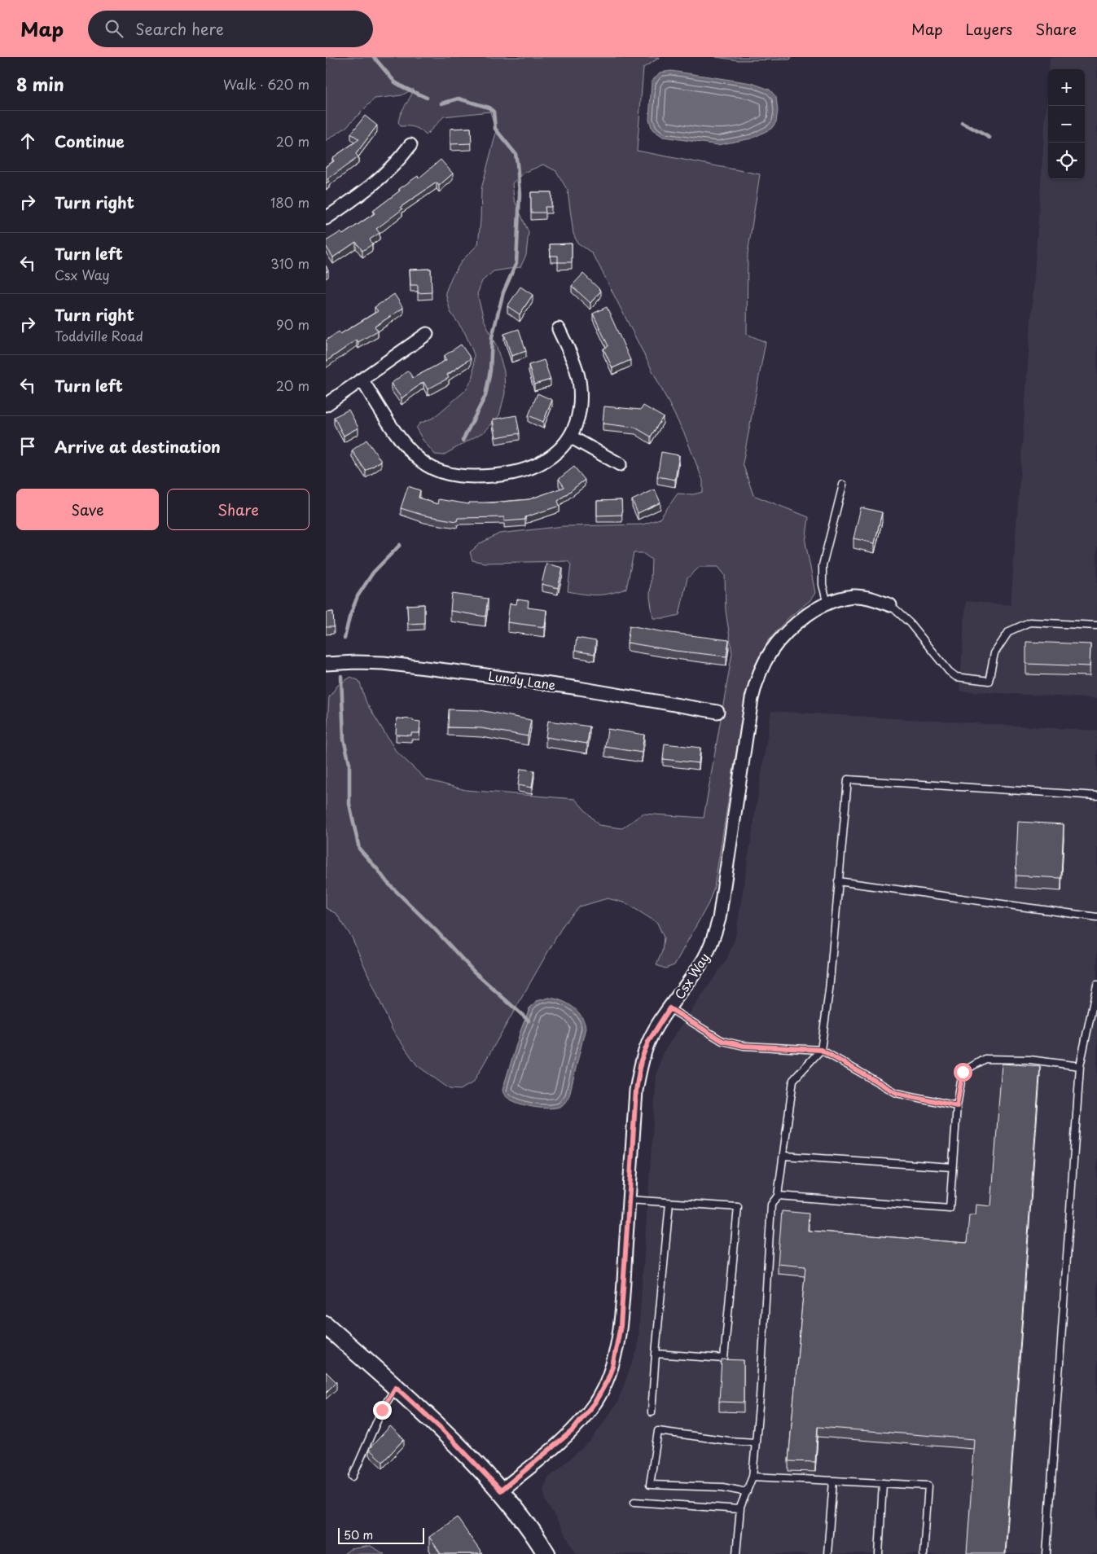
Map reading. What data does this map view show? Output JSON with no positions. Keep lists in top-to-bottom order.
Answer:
{
  "streets": {
    "street": ["Lundy Lane", "Csx Way"]
  },
  "scale_bar": "50 m",
  "page": {
    "header": "Map",
    "search": "Search here",
    "nav": ["Map", "Layers", "Share"],
    "heading": ["8 min", "Walk · 620 m"],
    "map_buttons": ["+", "−"],
    "list": [
      ["Continue", "20 m"],
      ["Turn right", "180 m"],
      ["Turn left", "Csx Way", "310 m"],
      ["Turn right", "Toddville Road", "90 m"],
      ["Turn left", "20 m"],
      "Arrive at destination"
    ],
    "buttons": ["Save", "Share"],
    "scale": "50 m"
  }
}
